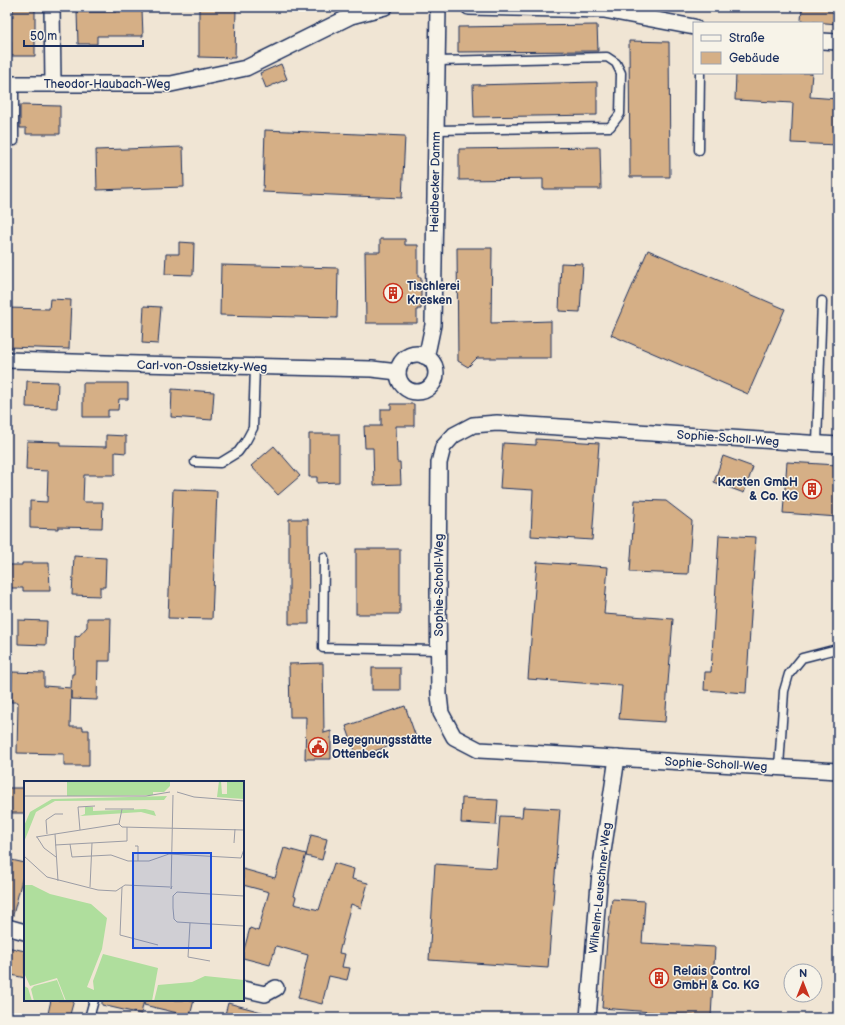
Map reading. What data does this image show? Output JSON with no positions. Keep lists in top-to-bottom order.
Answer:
{
  "streets": {
    "street": [
      "Theodor-Haubach-Weg",
      "Heidbecker Damm",
      "Carl-von-Ossietzky-Weg",
      "Sophie-Scholl-Weg",
      "Wilhelm-Leuschner-Weg"
    ]
  },
  "crossings": [
    ["Heidbecker Damm", "Carl-von-Ossietzky-Weg"],
    ["Sophie-Scholl-Weg", "Wilhelm-Leuschner-Weg"]
  ],
  "places": {
    "building": ["Tischlerei Kresken", "Karsten GmbH & Co. KG", "Relais Control GmbH & Co. KG"],
    "public building": ["Begegnungsstätte Ottenbeck"]
  },
  "legend": ["Straße", "Gebäude"],
  "scale_bar": "50 m",
  "north": "top"
}
